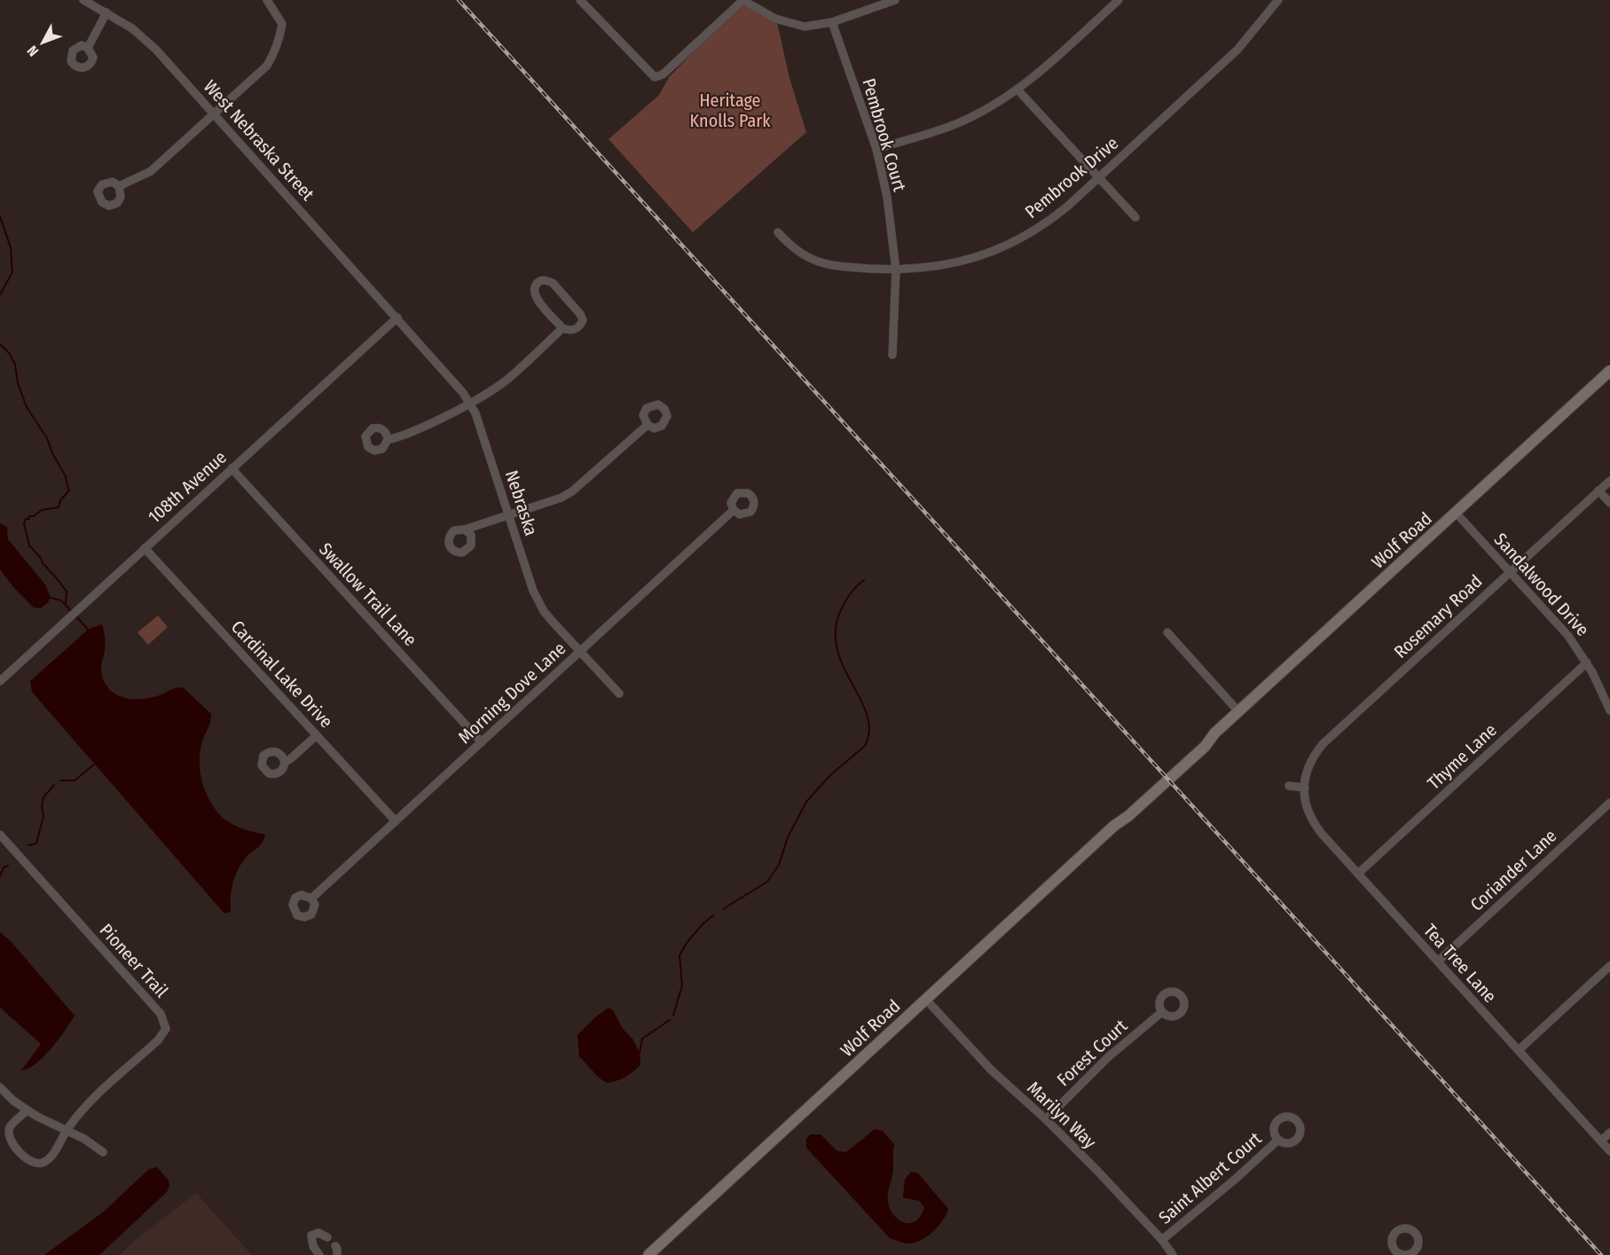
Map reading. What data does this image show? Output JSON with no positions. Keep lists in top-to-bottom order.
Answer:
{
  "streets": {
    "main road": ["Wolf Road"],
    "street": [
      "Pembrook Court",
      "West Nebraska Street",
      "Pembrook Drive",
      "108th Avenue",
      "Nebraska",
      "Sandalwood Drive",
      "Swallow Trail Lane",
      "Rosemary Road",
      "Cardinal Lake Drive",
      "Morning Dove Lane",
      "Thyme Lane",
      "Coriander Lane",
      "Pioneer Trail",
      "Tea Tree Lane",
      "Forest Court",
      "Marilyn Way",
      "Saint Albert Court"
    ]
  },
  "crossings": [
    ["Pembrook Court", "Pembrook Drive"],
    ["West Nebraska Street", "108th Avenue"],
    ["West Nebraska Street", "Nebraska"],
    ["108th Avenue", "Nebraska"],
    ["108th Avenue", "Swallow Trail Lane"],
    ["108th Avenue", "Cardinal Lake Drive"],
    ["Nebraska", "Morning Dove Lane"],
    ["Wolf Road", "Sandalwood Drive"],
    ["Wolf Road", "Marilyn Way"],
    ["Sandalwood Drive", "Rosemary Road"],
    ["Sandalwood Drive", "Thyme Lane"],
    ["Swallow Trail Lane", "Morning Dove Lane"],
    ["Rosemary Road", "Tea Tree Lane"],
    ["Cardinal Lake Drive", "Morning Dove Lane"],
    ["Thyme Lane", "Tea Tree Lane"],
    ["Coriander Lane", "Tea Tree Lane"],
    ["Forest Court", "Marilyn Way"],
    ["Marilyn Way", "Saint Albert Court"]
  ],
  "parks": ["Heritage Knolls Park"],
  "north": "bottom left"
}
